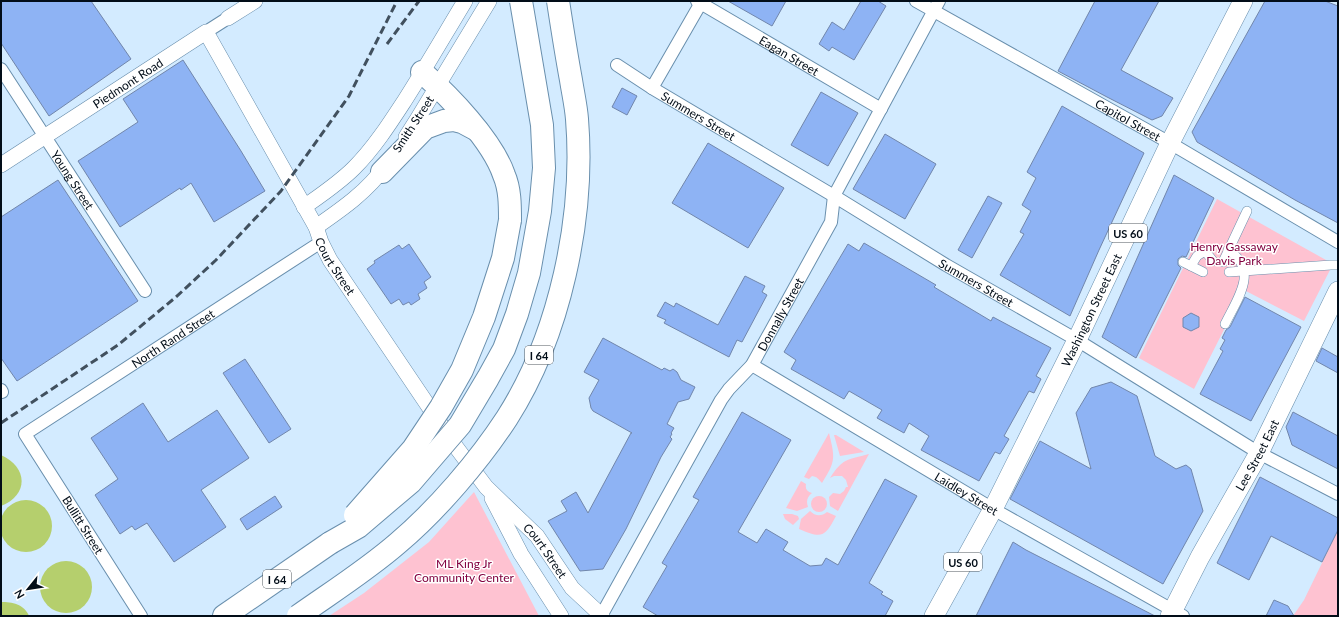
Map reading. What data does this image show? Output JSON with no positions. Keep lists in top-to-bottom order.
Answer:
{
  "streets": {
    "highway": ["I 64"],
    "main road": ["US 60", "Washington Street East", "Lee Street East"],
    "street": [
      "Eagan Street",
      "Piedmont Road",
      "Summers Street",
      "Capitol Street",
      "Smith Street",
      "Young Street",
      "Court Street",
      "Donnally Street",
      "North Rand Street",
      "Laidley Street",
      "Bullitt Street"
    ]
  },
  "crossings": [
    ["Eagan Street", "Donnally Street"],
    ["Piedmont Road", "Young Street"],
    ["Piedmont Road", "Court Street"],
    ["Summers Street", "Washington Street East"],
    ["Summers Street", "Donnally Street"],
    ["Summers Street", "Lee Street East"],
    ["Capitol Street", "Washington Street East"],
    ["Capitol Street", "Donnally Street"],
    ["Smith Street", "Court Street"],
    ["Court Street", "Donnally Street"],
    ["Court Street", "North Rand Street"],
    ["Washington Street East", "Laidley Street"],
    ["Donnally Street", "Laidley Street"],
    ["North Rand Street", "Bullitt Street"],
    ["Lee Street East", "Laidley Street"]
  ],
  "parks": ["Henry Gassaway Davis Park", "ML King Jr Community Center"],
  "north": "bottom left"
}
